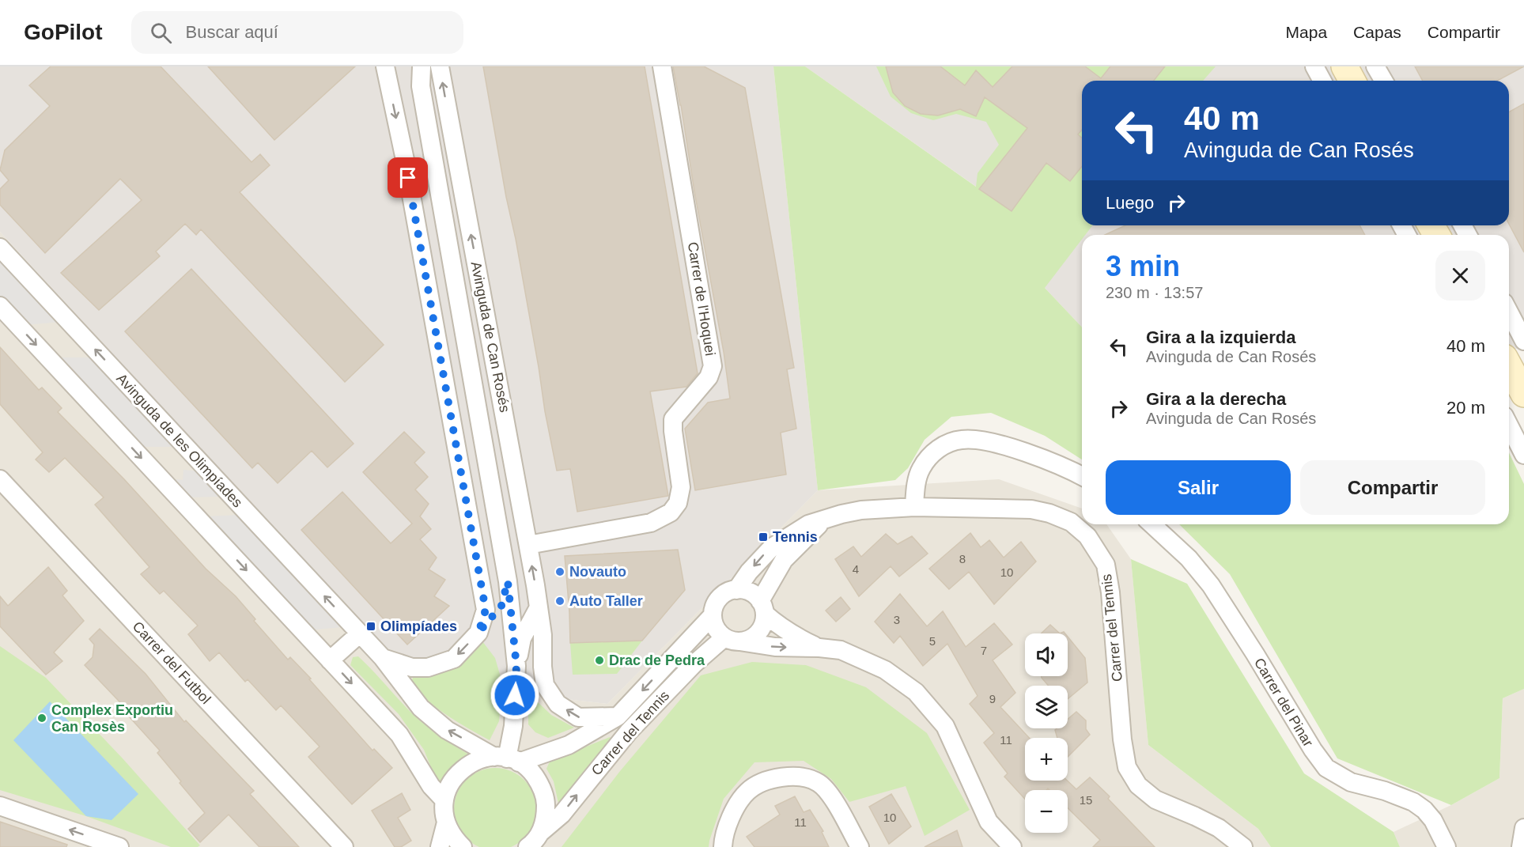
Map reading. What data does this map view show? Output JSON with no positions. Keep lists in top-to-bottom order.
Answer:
{
  "streets": {
    "street": [
      "Carrer de l'Hoquei",
      "Avinguda de Can Rosés",
      "Avinguda de les Olimpíades",
      "Carrer del Tennis",
      "Carrer del Futbol",
      "Carrer del Pinar"
    ]
  },
  "crossings": [
    ["Carrer de l'Hoquei", "Avinguda de Can Rosés"],
    ["Avinguda de Can Rosés", "Avinguda de les Olimpíades"],
    ["Avinguda de Can Rosés", "Carrer del Tennis"],
    ["Avinguda de les Olimpíades", "Carrer del Tennis"]
  ],
  "places": {
    "transit": ["Tennis", "Olimpíades"],
    "other": [
      "Novauto",
      "Auto Taller",
      "Drac de Pedra",
      "Complex Exportiu Can Rosès"
    ]
  },
  "house_numbers": [
    "8",
    "4",
    "10",
    "3",
    "5",
    "7",
    "9",
    "11",
    "15",
    "10",
    "11"
  ],
  "page": {
    "header": "GoPilot",
    "search": "Buscar aquí",
    "nav": ["Mapa", "Capas", "Compartir"],
    "turn": ["40 m", "Avinguda de Can Rosés"],
    "then": "Luego",
    "heading": ["3 min", "230 m · 13:57"],
    "list": [
      {
        "name": "Gira a la izquierda",
        "note": "Avinguda de Can Rosés",
        "value": "40 m"
      },
      {
        "name": "Gira a la derecha",
        "note": "Avinguda de Can Rosés",
        "value": "20 m"
      }
    ],
    "buttons": ["Salir", "Compartir"],
    "map_buttons": ["+", "−"]
  }
}
